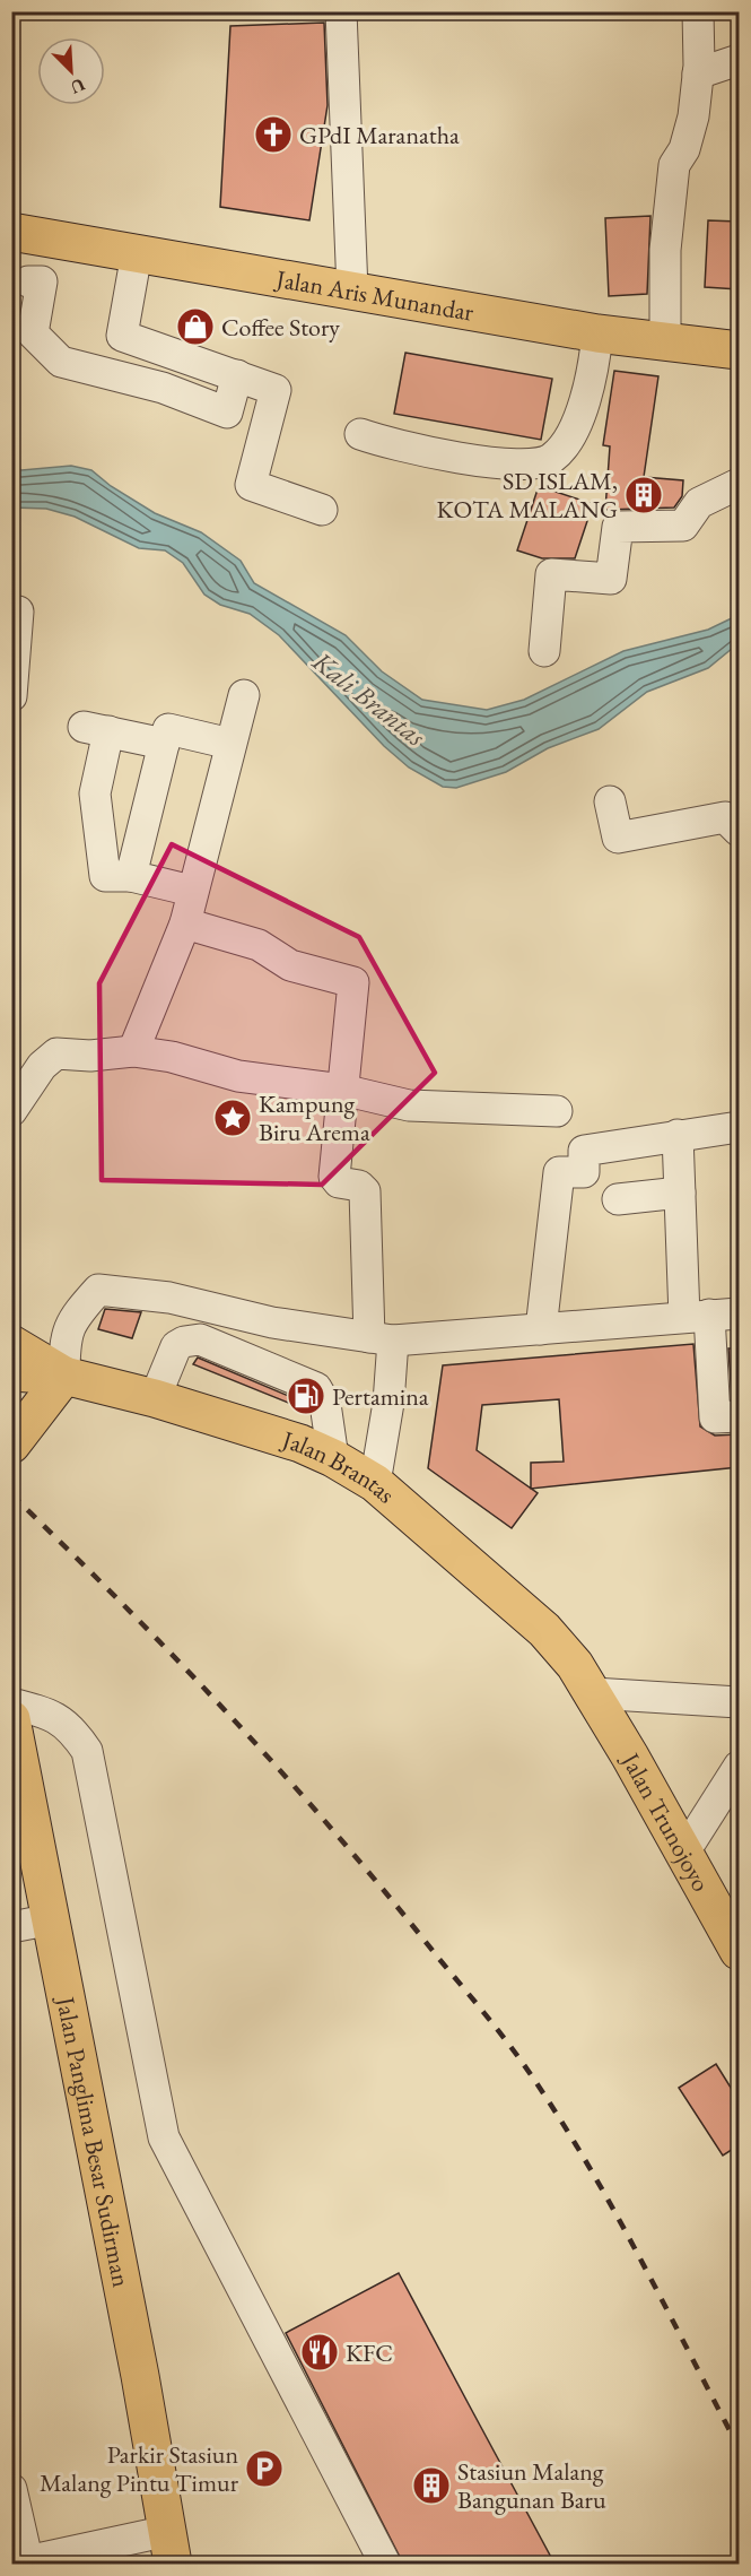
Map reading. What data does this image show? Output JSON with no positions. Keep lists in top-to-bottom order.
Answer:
{
  "streets": {
    "main road": [
      "Jalan Aris Munandar",
      "Jalan Brantas",
      "Jalan Trunojoyo",
      "Jalan Panglima Besar Sudirman"
    ]
  },
  "crossings": [
    ["Jalan Brantas", "Jalan Trunojoyo"]
  ],
  "water": ["Kali Brantas"],
  "places": {
    "church": ["GPdI Maranatha"],
    "shop": ["Coffee Story"],
    "building": ["SD ISLAM, KOTA MALANG", "Stasiun Malang Bangunan Baru"],
    "place": ["Kampung Biru Arema"],
    "fuel station": ["Pertamina"],
    "restaurant": ["KFC"],
    "parking": ["Parkir Stasiun Malang Pintu Timur"]
  },
  "north": "bottom right"
}
